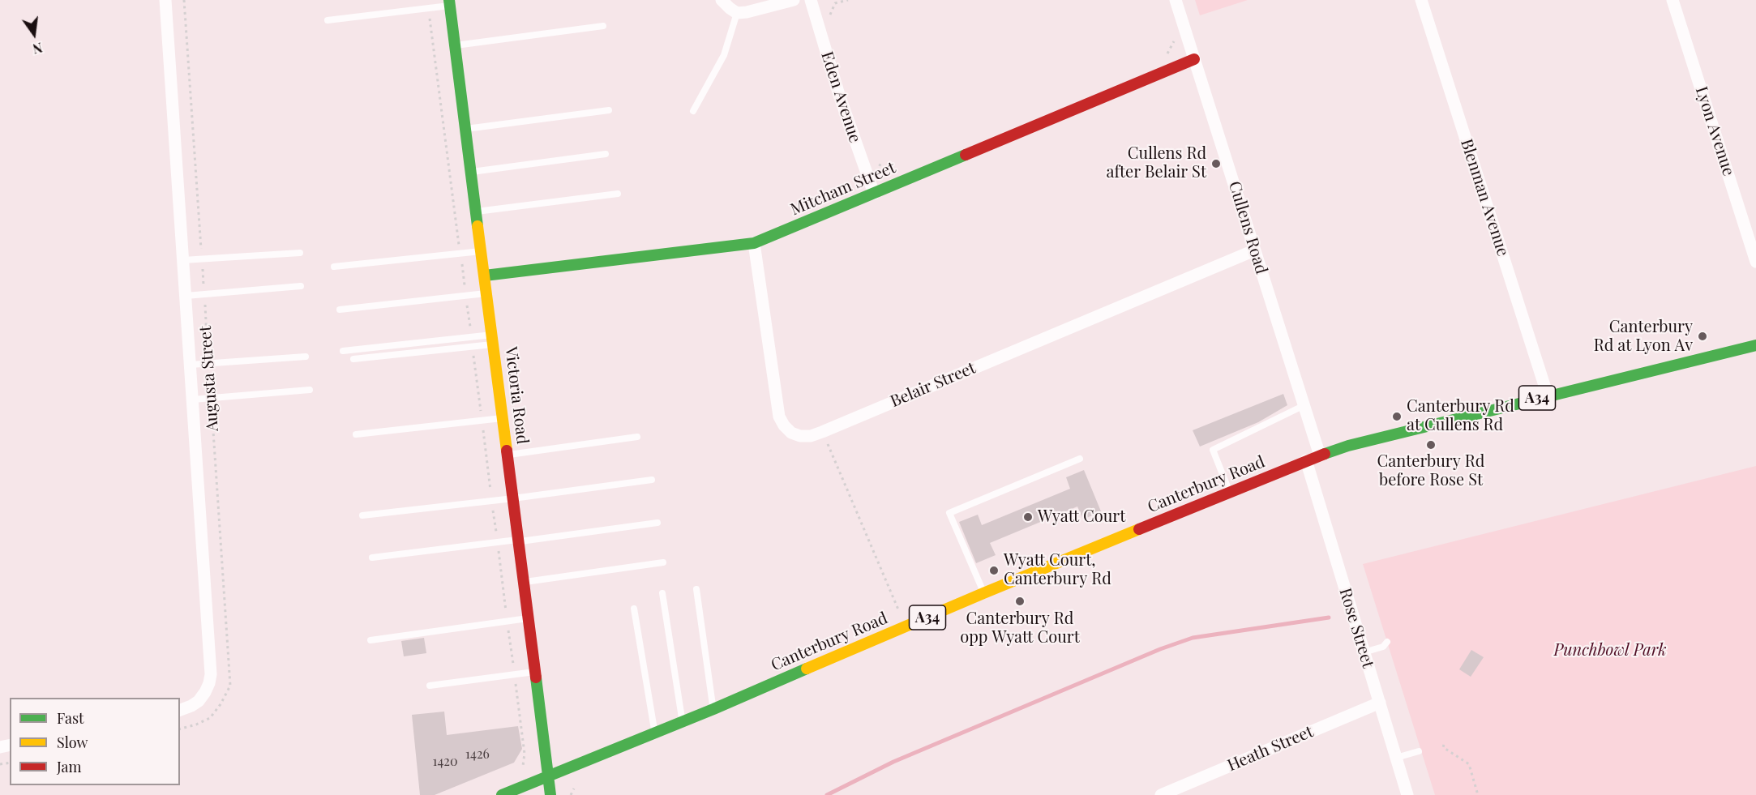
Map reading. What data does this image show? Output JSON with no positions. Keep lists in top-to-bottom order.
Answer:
{
  "streets": {
    "main road": [
      "Mitcham Street",
      "Victoria Road",
      "A34",
      "Canterbury Road"
    ],
    "street": [
      "Eden Avenue",
      "Lyon Avenue",
      "Blenman Avenue",
      "Cullens Road",
      "Augusta Street",
      "Belair Street",
      "Rose Street",
      "Heath Street"
    ]
  },
  "crossings": [
    ["Eden Avenue", "Mitcham Street"],
    ["Mitcham Street", "Cullens Road"],
    ["Mitcham Street", "Belair Street"],
    ["Mitcham Street", "Victoria Road"],
    ["Blenman Avenue", "Canterbury Road"],
    ["Cullens Road", "Belair Street"],
    ["Cullens Road", "Canterbury Road"],
    ["Victoria Road", "Canterbury Road"],
    ["Canterbury Road", "Rose Street"],
    ["Rose Street", "Heath Street"]
  ],
  "parks": ["Punchbowl Park"],
  "places": [
    "Cullens Rd after Belair St",
    "Canterbury Rd at Lyon Av",
    "Canterbury Rd at Cullens Rd",
    "Canterbury Rd before Rose St",
    "Wyatt Court",
    "Wyatt Court, Canterbury Rd",
    "Canterbury Rd opp Wyatt Court"
  ],
  "house_numbers": ["1426", "1420"],
  "legend": ["Fast", "Slow", "Jam"],
  "north": "bottom"
}
